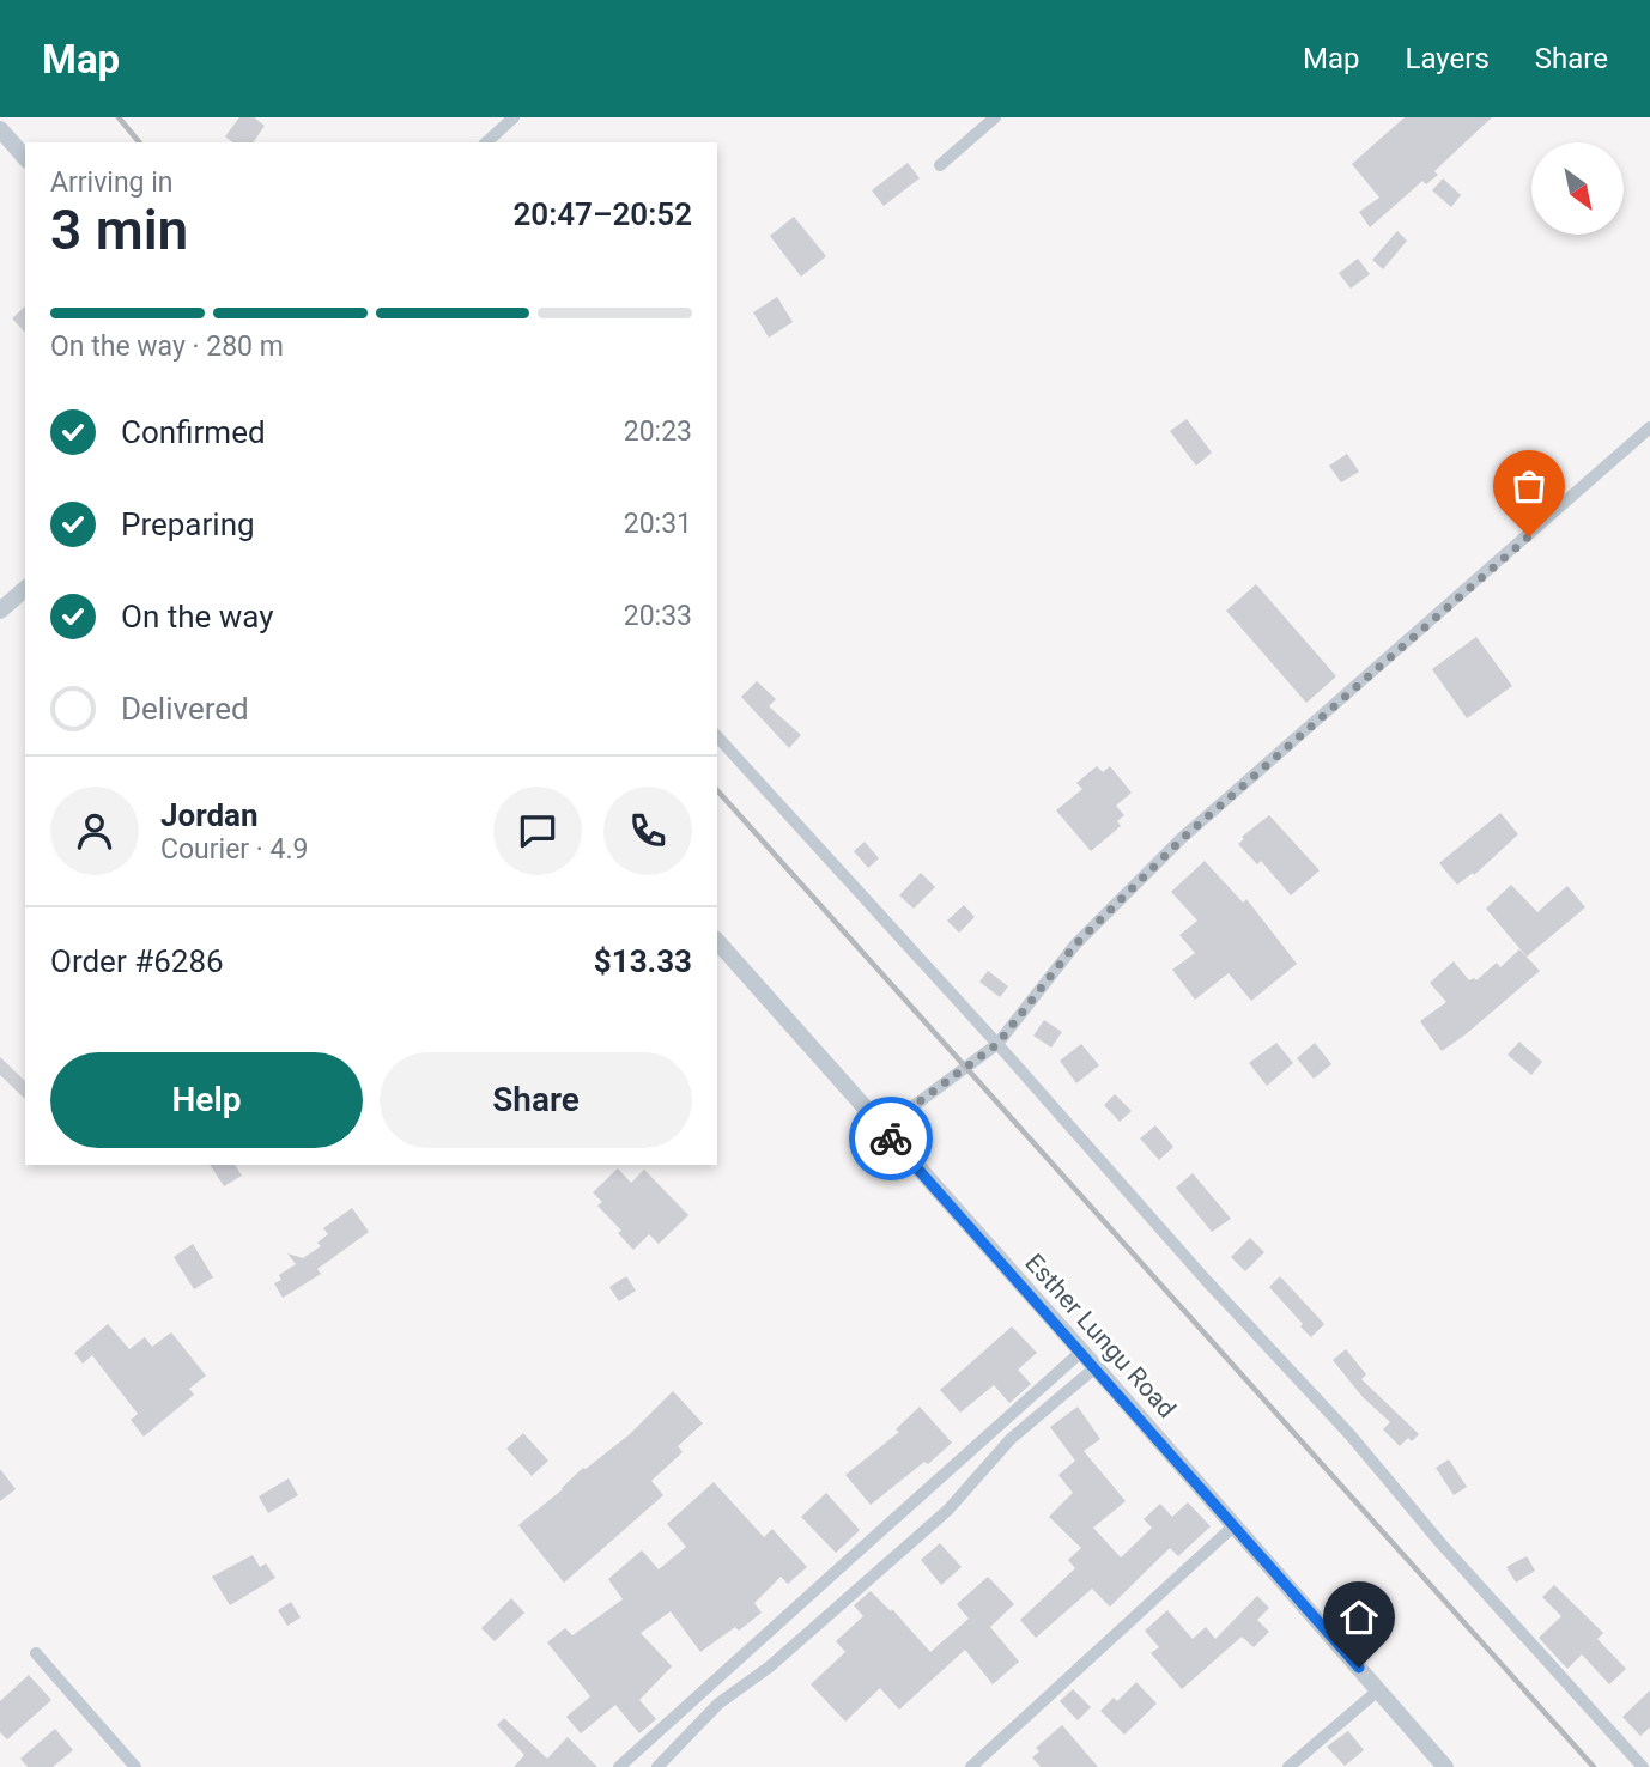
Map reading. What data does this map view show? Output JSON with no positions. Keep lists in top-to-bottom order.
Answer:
{
  "streets": {
    "street": ["Esther Lungu Road"]
  },
  "north": "bottom right",
  "page": {
    "header": "Map",
    "nav": ["Map", "Layers", "Share"],
    "heading": ["3 min", "Arriving in", "20:47–20:52"],
    "panel": [
      "Jordan",
      "Courier · 4.9",
      "Order #6286",
      "$13.33"
    ],
    "bar": "On the way · 280 m",
    "list": [
      ["Confirmed", "20:23"],
      ["Preparing", "20:31"],
      ["On the way", "20:33"],
      "Delivered"
    ],
    "buttons": ["Help", "Share"]
  }
}
